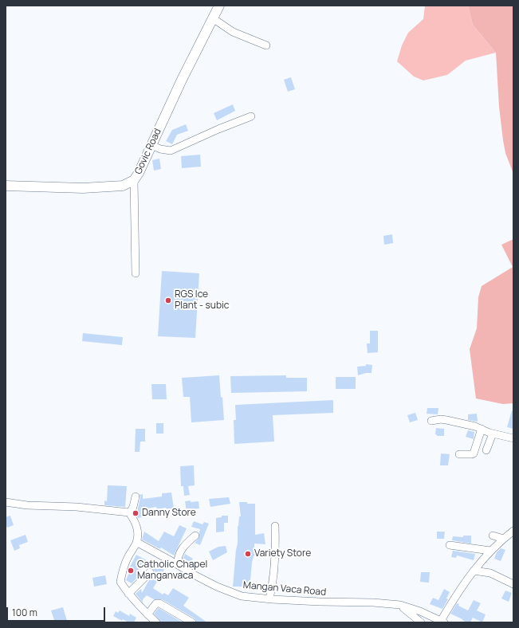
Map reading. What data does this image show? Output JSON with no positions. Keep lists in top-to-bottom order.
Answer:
{
  "streets": {
    "main road": ["Govic Road"],
    "street": ["Mangan Vaca Road"]
  },
  "places": [
    "RGS Ice Plant - subic",
    "Danny Store",
    "Variety Store",
    "Catholic Chapel Manganvaca"
  ],
  "scale_bar": "100 m"
}
